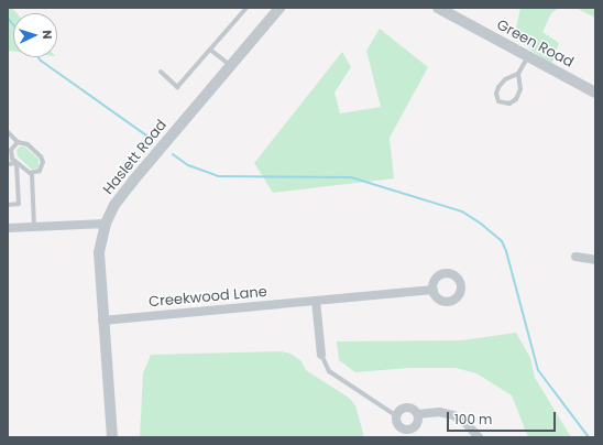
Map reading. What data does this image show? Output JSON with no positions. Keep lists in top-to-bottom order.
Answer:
{
  "streets": {
    "street": ["Green Road", "Haslett Road", "Creekwood Lane"]
  },
  "crossings": [
    ["Haslett Road", "Creekwood Lane"]
  ],
  "scale_bar": "100 m",
  "north": "right"
}
